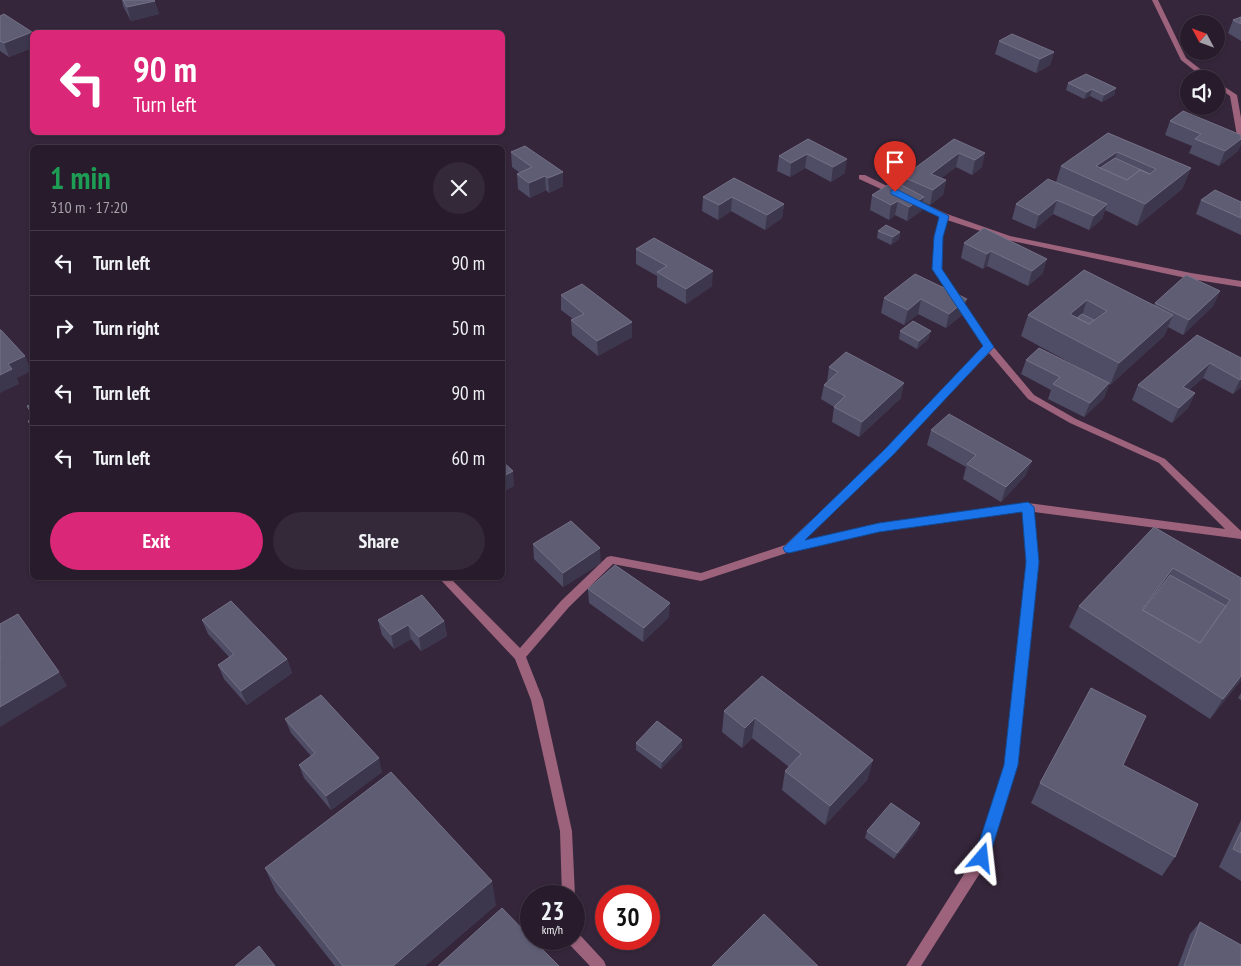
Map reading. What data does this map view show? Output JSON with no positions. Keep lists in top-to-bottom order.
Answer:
{
  "north": "top left",
  "page": {
    "turn": ["90 m", "Turn left"],
    "heading": ["1 min", "310 m · 17:20"],
    "list": [
      {
        "name": "Turn left",
        "value": "90 m"
      },
      {
        "name": "Turn right",
        "value": "50 m"
      },
      {
        "name": "Turn left",
        "value": "90 m"
      },
      {
        "name": "Turn left",
        "value": "60 m"
      }
    ],
    "buttons": ["Exit", "Share"],
    "speed": "23 km/h",
    "limit": "30"
  }
}
